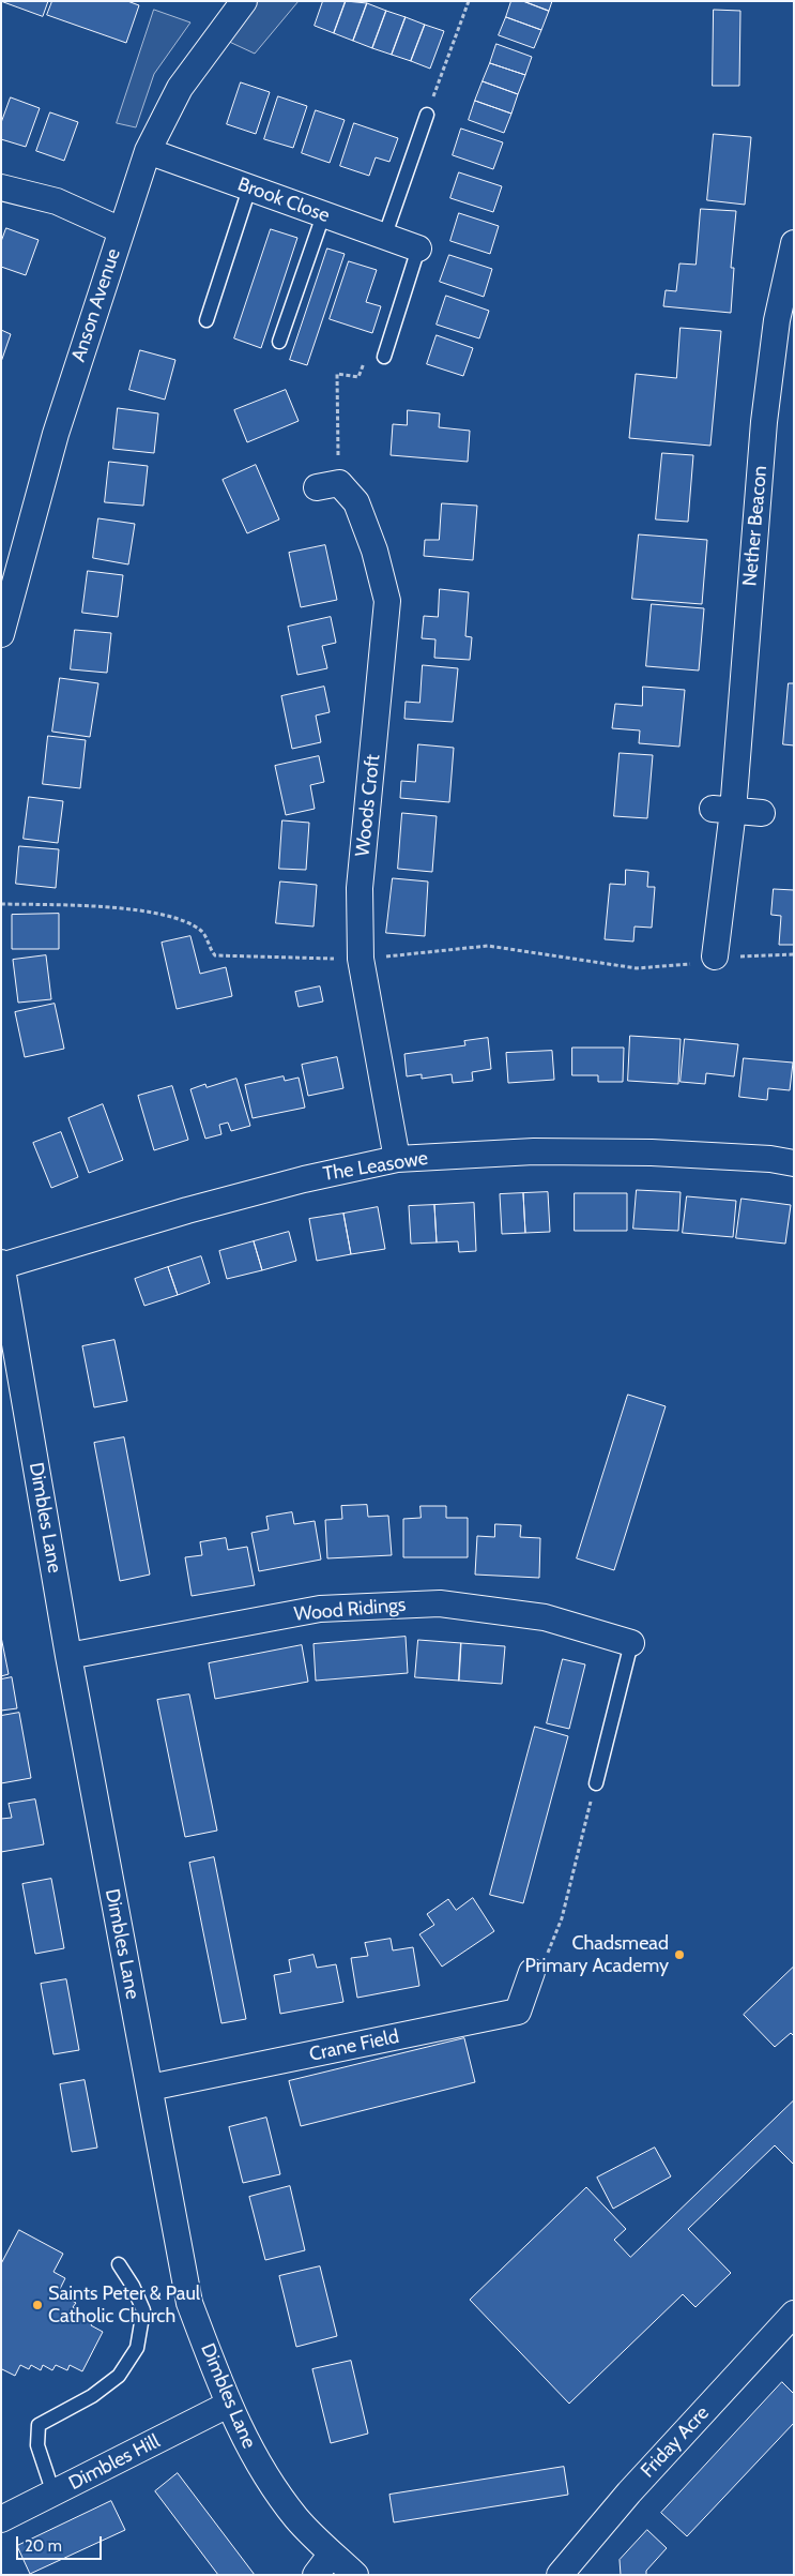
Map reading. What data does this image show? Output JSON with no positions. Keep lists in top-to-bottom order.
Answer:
{
  "streets": {
    "street": [
      "Brook Close",
      "Anson Avenue",
      "Nether Beacon",
      "Woods Croft",
      "The Leasowe",
      "Dimbles Lane",
      "Wood Ridings",
      "Crane Field",
      "Friday Acre",
      "Dimbles Hill"
    ]
  },
  "crossings": [
    ["Brook Close", "Anson Avenue"],
    ["Woods Croft", "The Leasowe"],
    ["The Leasowe", "Dimbles Lane"],
    ["Dimbles Lane", "Wood Ridings"],
    ["Dimbles Lane", "Crane Field"],
    ["Dimbles Lane", "Dimbles Hill"]
  ],
  "places": ["Chadsmead Primary Academy", "Saints Peter & Paul Catholic Church"],
  "scale_bar": "20 m"
}
